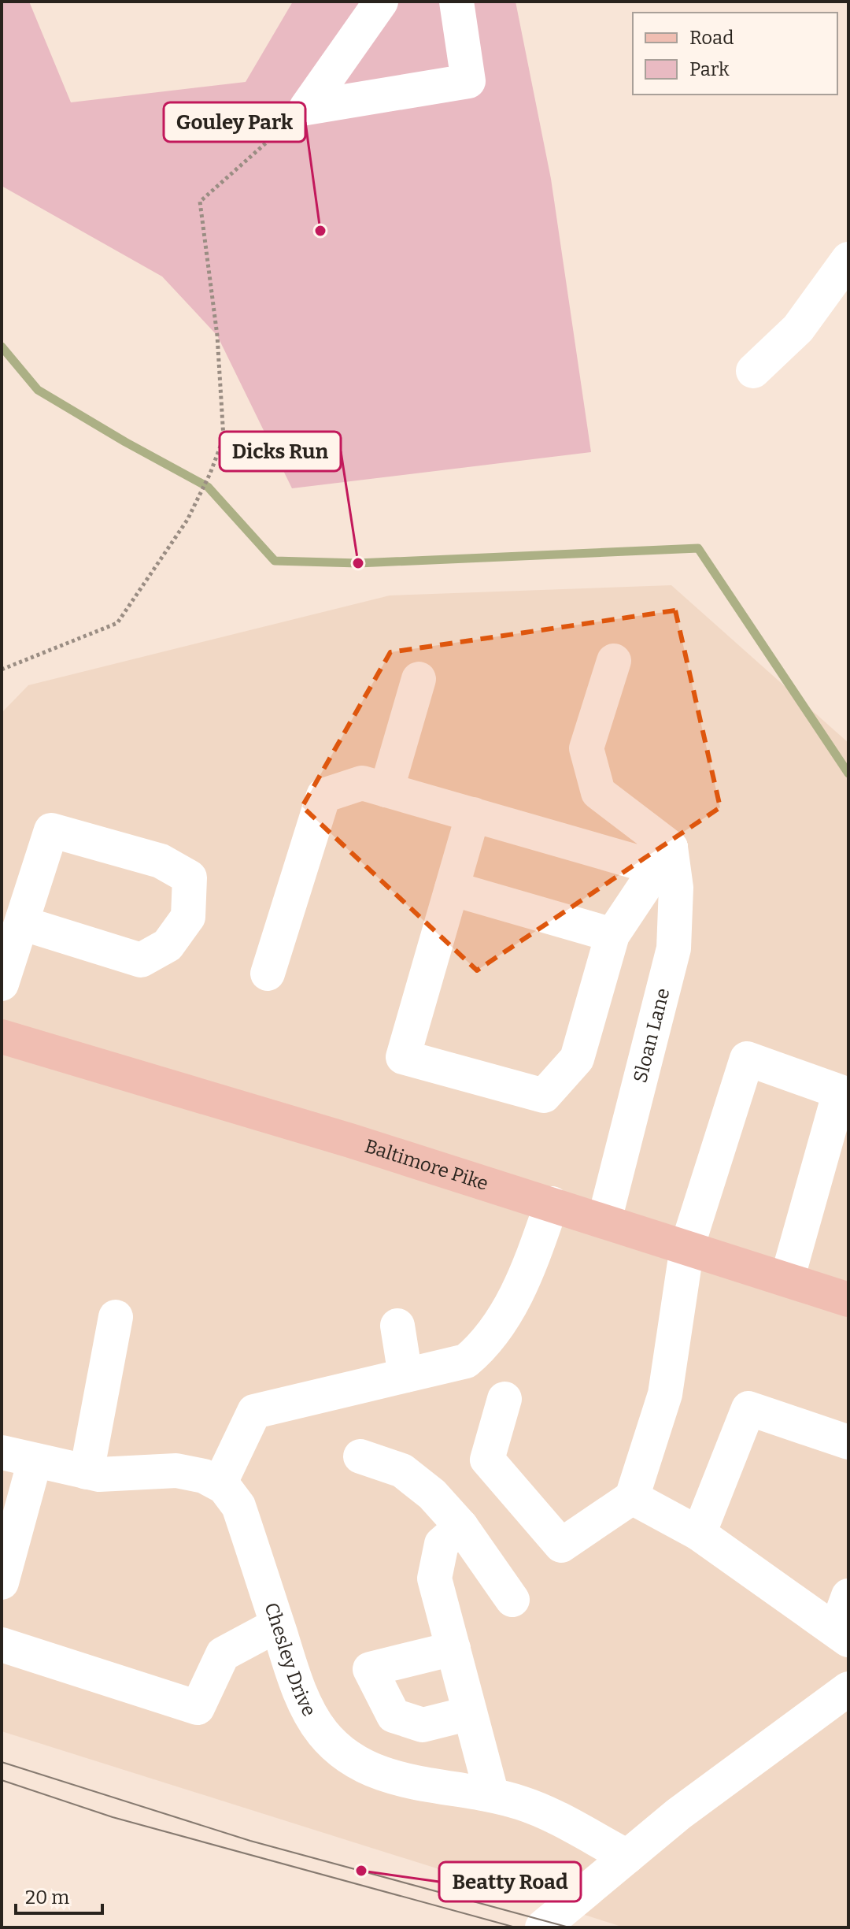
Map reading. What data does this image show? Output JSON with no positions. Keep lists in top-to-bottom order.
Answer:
{
  "streets": {
    "main road": ["Baltimore Pike"],
    "street": ["Sloan Lane", "Chesley Drive"]
  },
  "crossings": [
    ["Sloan Lane", "Baltimore Pike"]
  ],
  "places": ["Gouley Park", "Dicks Run", "Beatty Road"],
  "legend": ["Road", "Park"],
  "scale_bar": "20 m"
}
